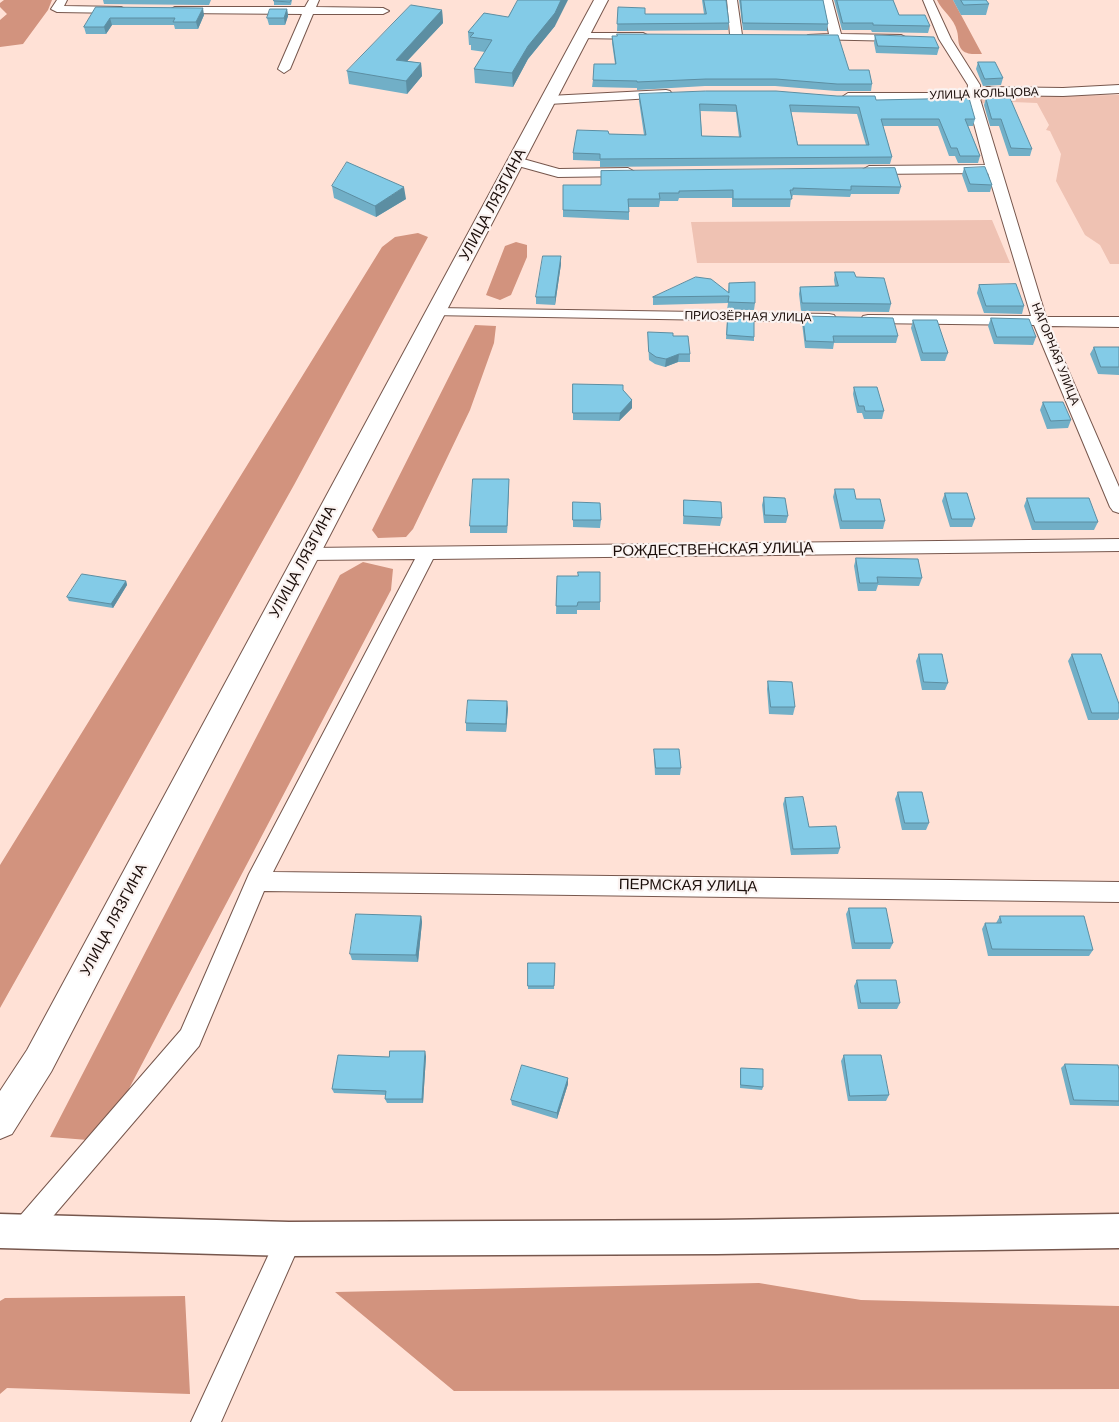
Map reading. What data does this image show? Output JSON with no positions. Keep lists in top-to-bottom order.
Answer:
{
  "streets": {
    "main road": ["УЛИЦА ЛЯЗГИНА"],
    "street": [
      "УЛИЦА КОЛЬЦОВА",
      "ПРИОЗЁРНАЯ УЛИЦА",
      "НАГОРНАЯ УЛИЦА",
      "РОЖДЕСТВЕНСКАЯ УЛИЦА",
      "ПЕРМСКАЯ УЛИЦА"
    ]
  },
  "crossings": [
    ["УЛИЦА КОЛЬЦОВА", "НАГОРНАЯ УЛИЦА"],
    ["УЛИЦА ЛЯЗГИНА", "ПРИОЗЁРНАЯ УЛИЦА"],
    ["УЛИЦА ЛЯЗГИНА", "РОЖДЕСТВЕНСКАЯ УЛИЦА"],
    ["ПРИОЗЁРНАЯ УЛИЦА", "НАГОРНАЯ УЛИЦА"]
  ]
}
